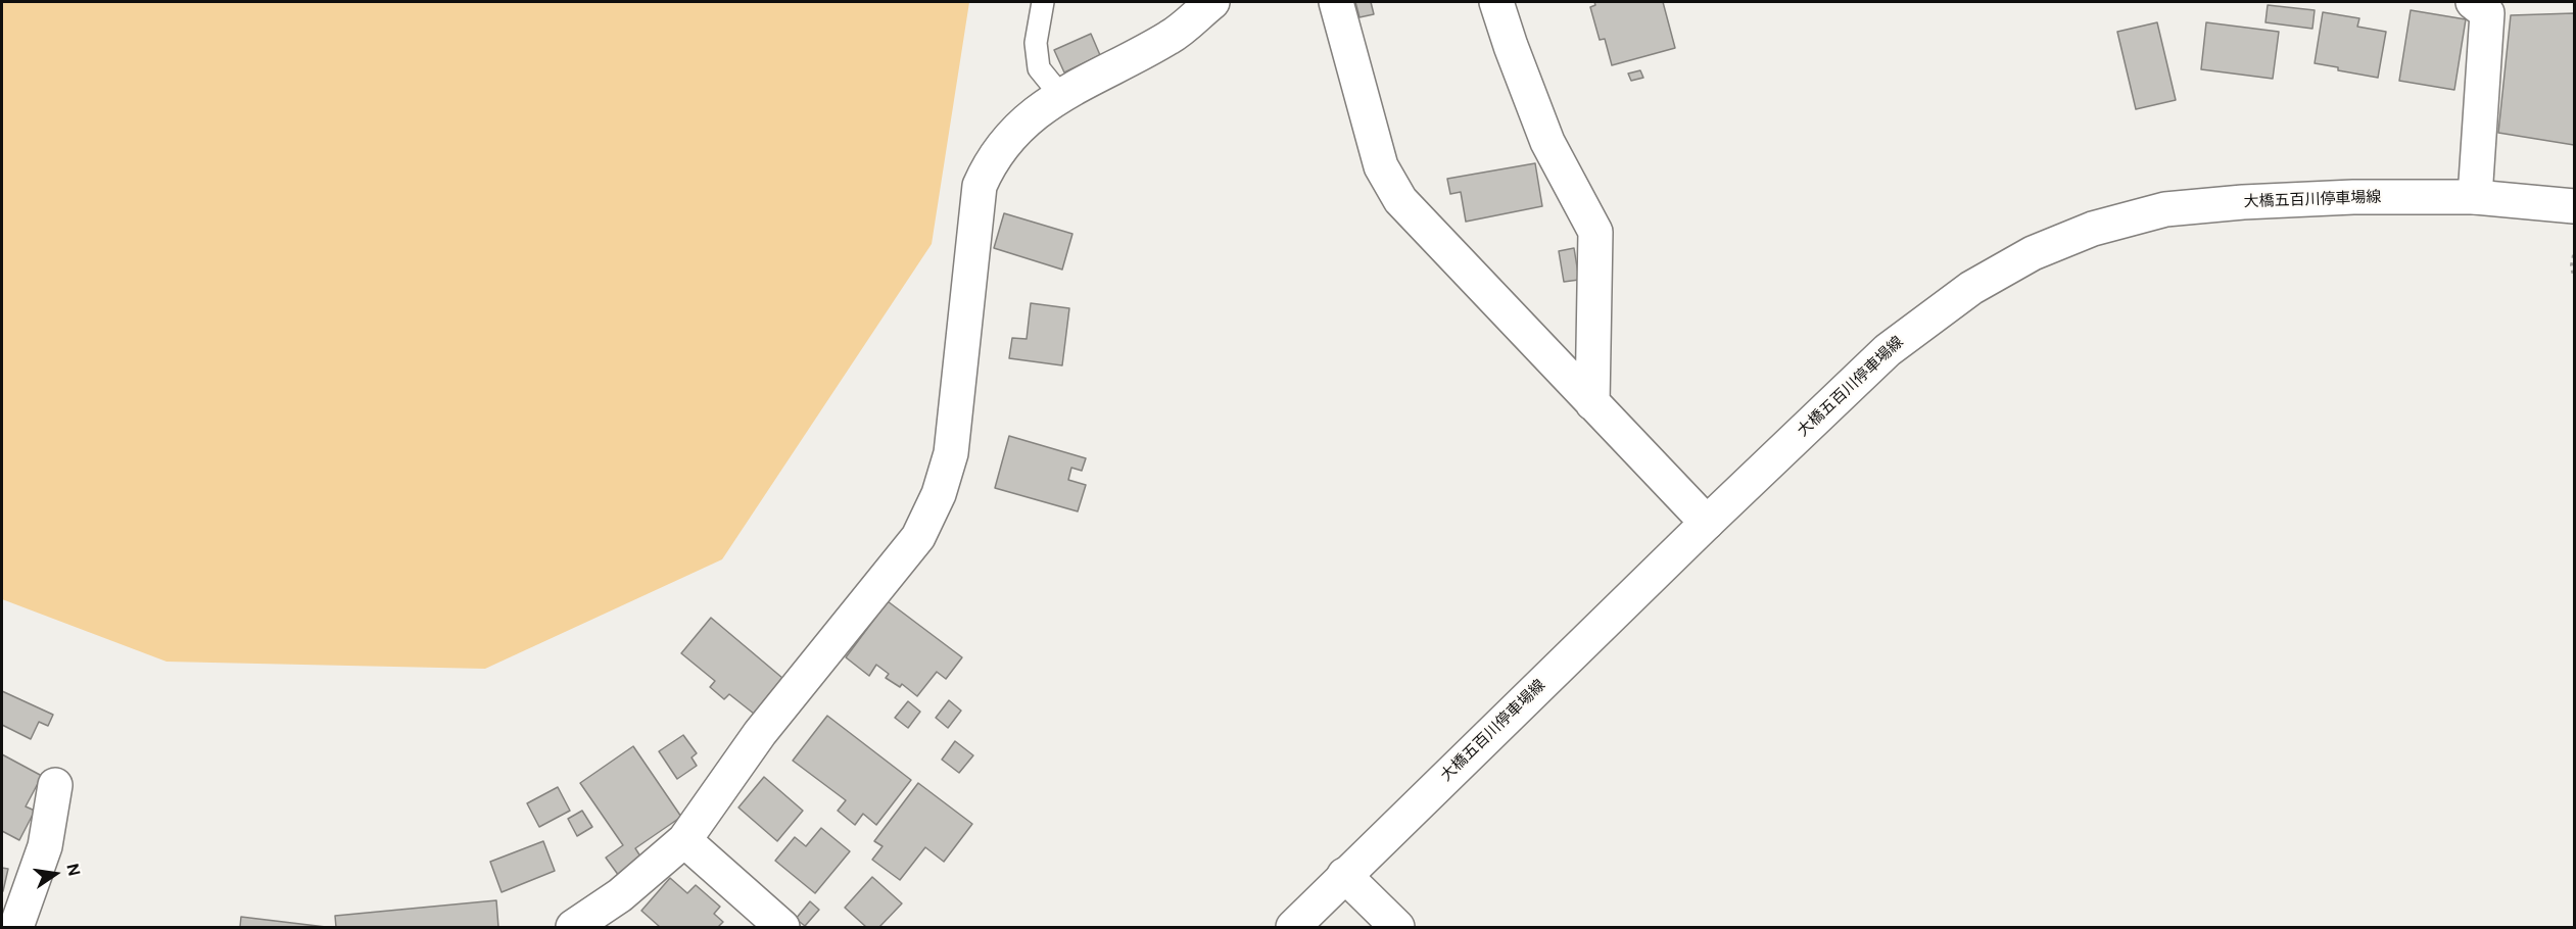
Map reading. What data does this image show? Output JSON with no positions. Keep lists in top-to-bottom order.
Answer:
{
  "streets": {
    "street": ["大橋五百川停車場線"]
  },
  "north": "right"
}
